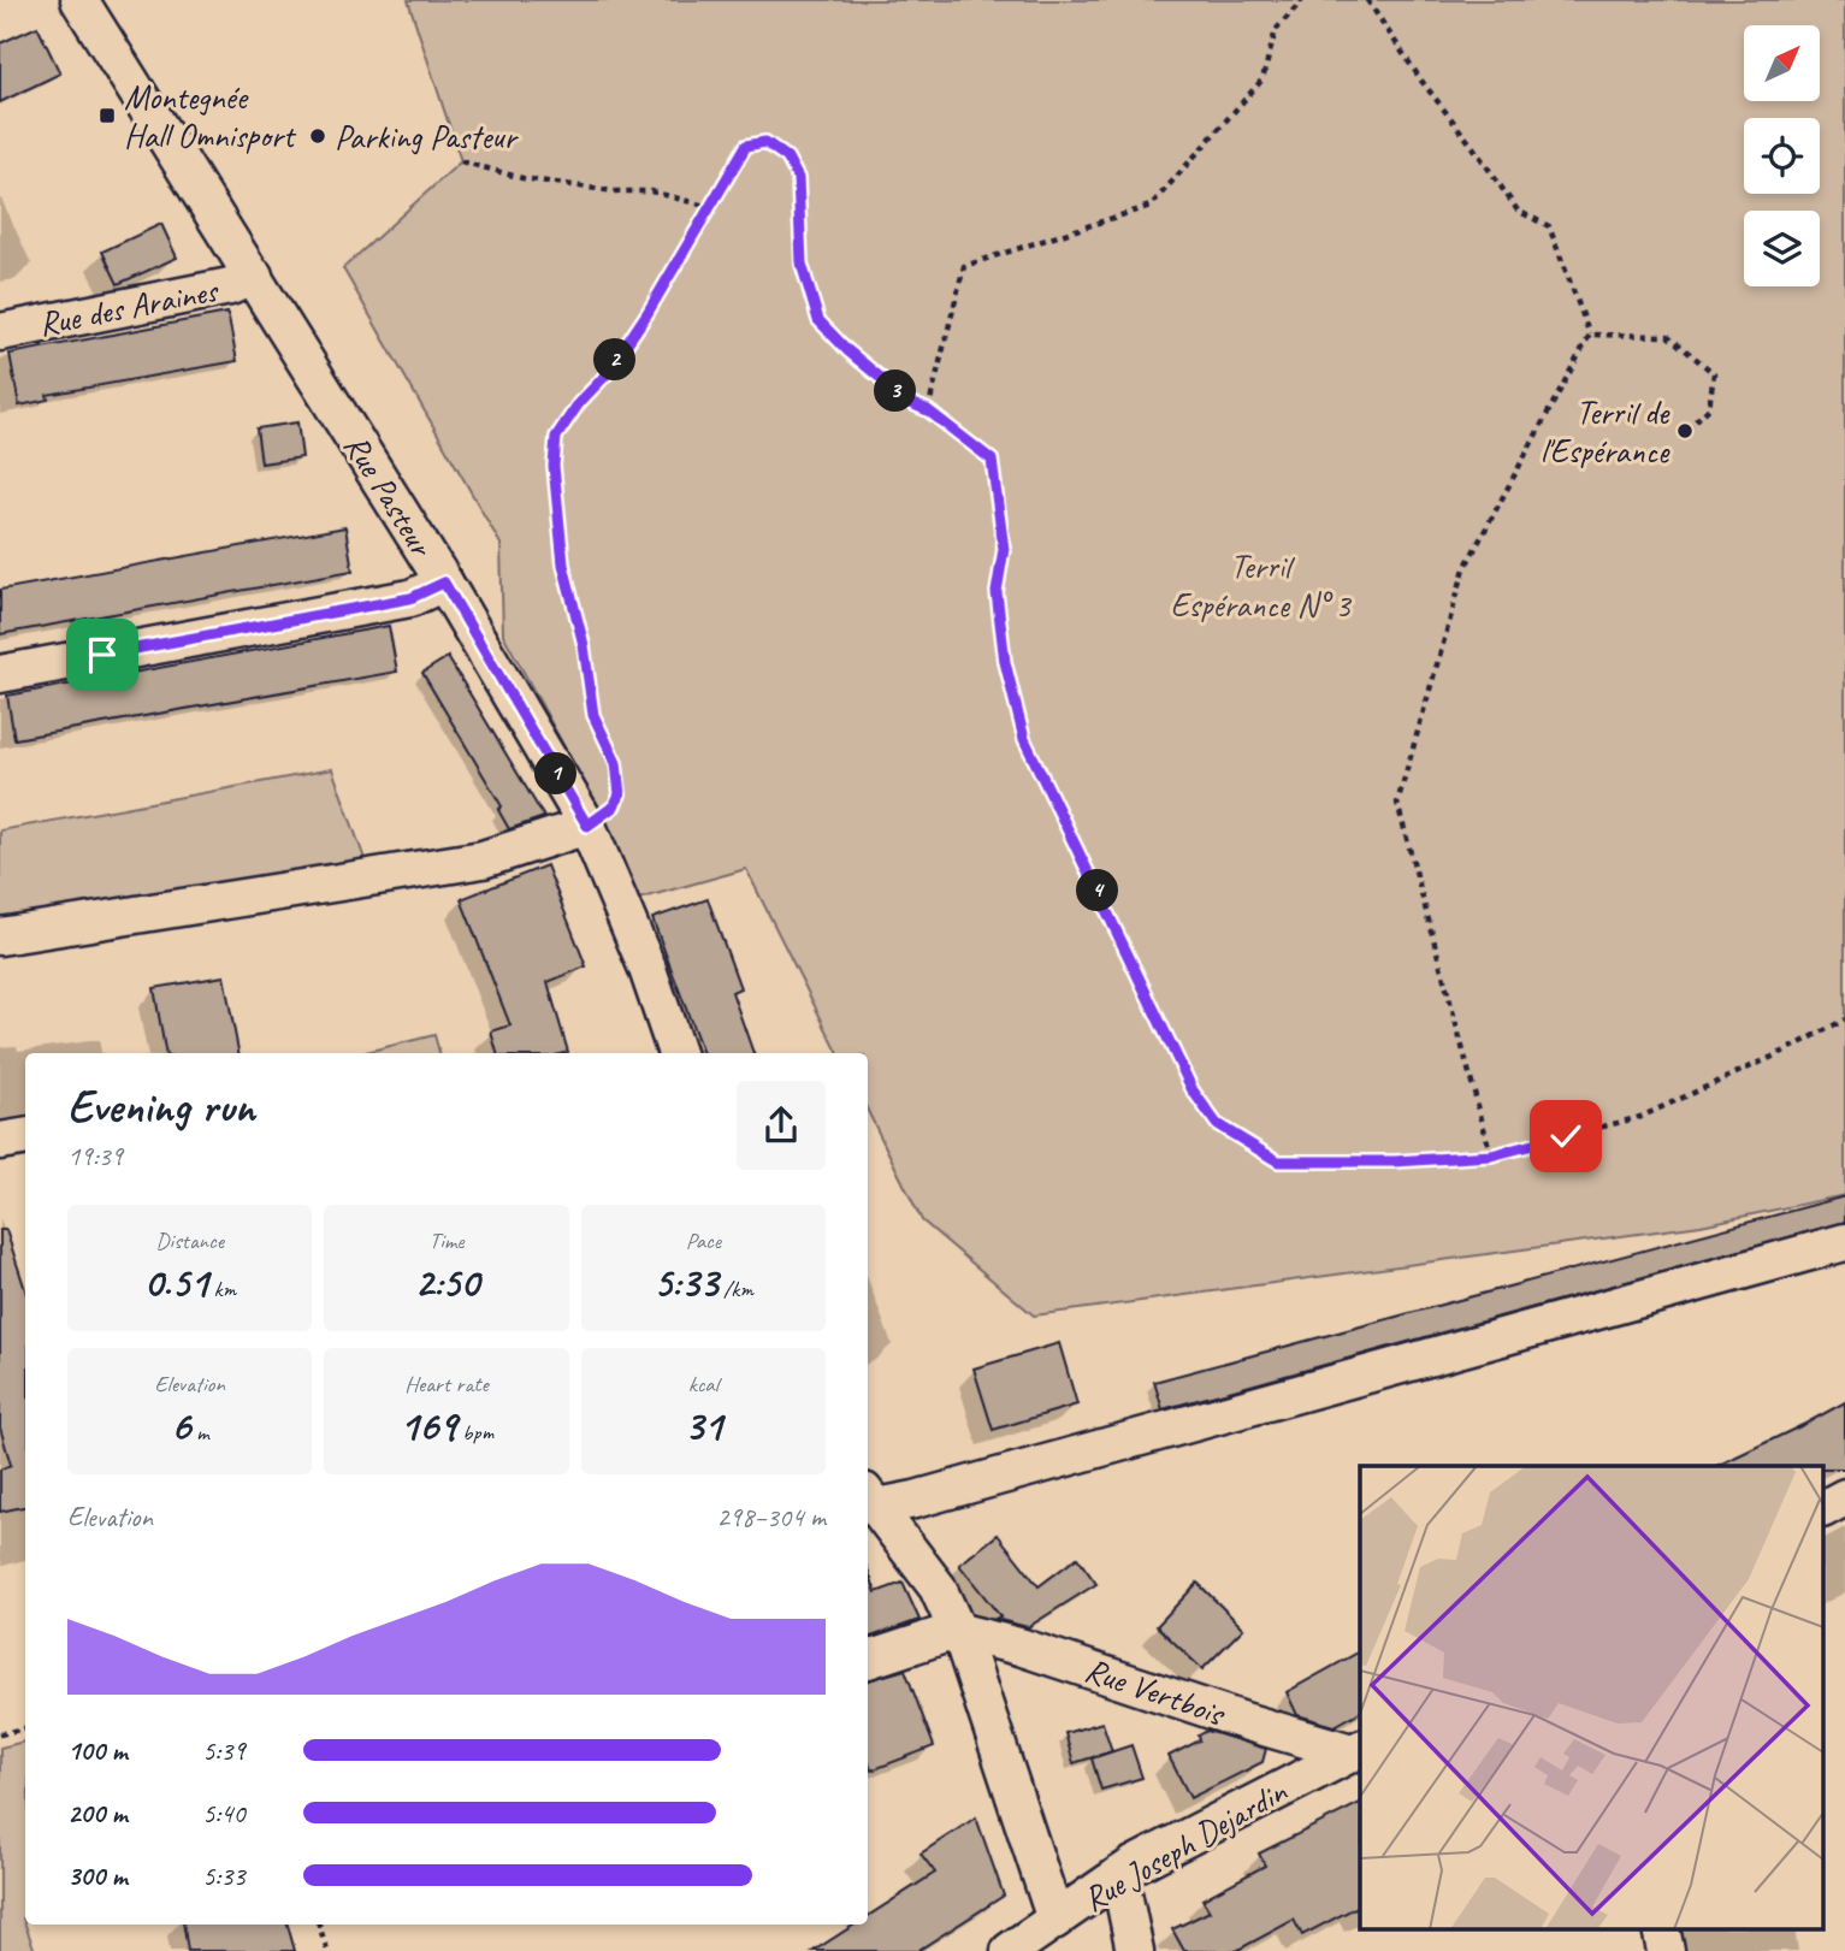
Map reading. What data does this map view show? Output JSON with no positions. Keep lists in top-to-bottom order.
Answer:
{
  "streets": {
    "street": [
      "Rue des Araines",
      "Rue Pasteur",
      "Rue Vertbois",
      "Rue Joseph Dejardin"
    ]
  },
  "crossings": [
    ["Rue des Araines", "Rue Pasteur"],
    ["Rue Vertbois", "Rue Joseph Dejardin"]
  ],
  "parks": ["Terril Espérance N° 3"],
  "places": {
    "transit": ["Montegnée Hall Omnisport"],
    "other": ["Parking Pasteur", "Terril de l'Espérance"]
  },
  "north": "top right",
  "page": {
    "pins": [
      "2",
      "3",
      "1",
      "4"
    ],
    "heading": ["Evening run", "19:39"],
    "stats": [
      ["Distance", "0.51 km"],
      ["Time", "2:50"],
      ["Pace", "5:33 /km"],
      ["Elevation", "6 m"],
      ["Heart rate", "169 bpm"],
      ["kcal", "31"]
    ],
    "chart": ["Elevation", "298–304 m"],
    "list": [
      {
        "name": "100 m",
        "note": "5:39"
      },
      {
        "name": "200 m",
        "note": "5:40"
      },
      {
        "name": "300 m",
        "note": "5:33"
      }
    ]
  }
}
